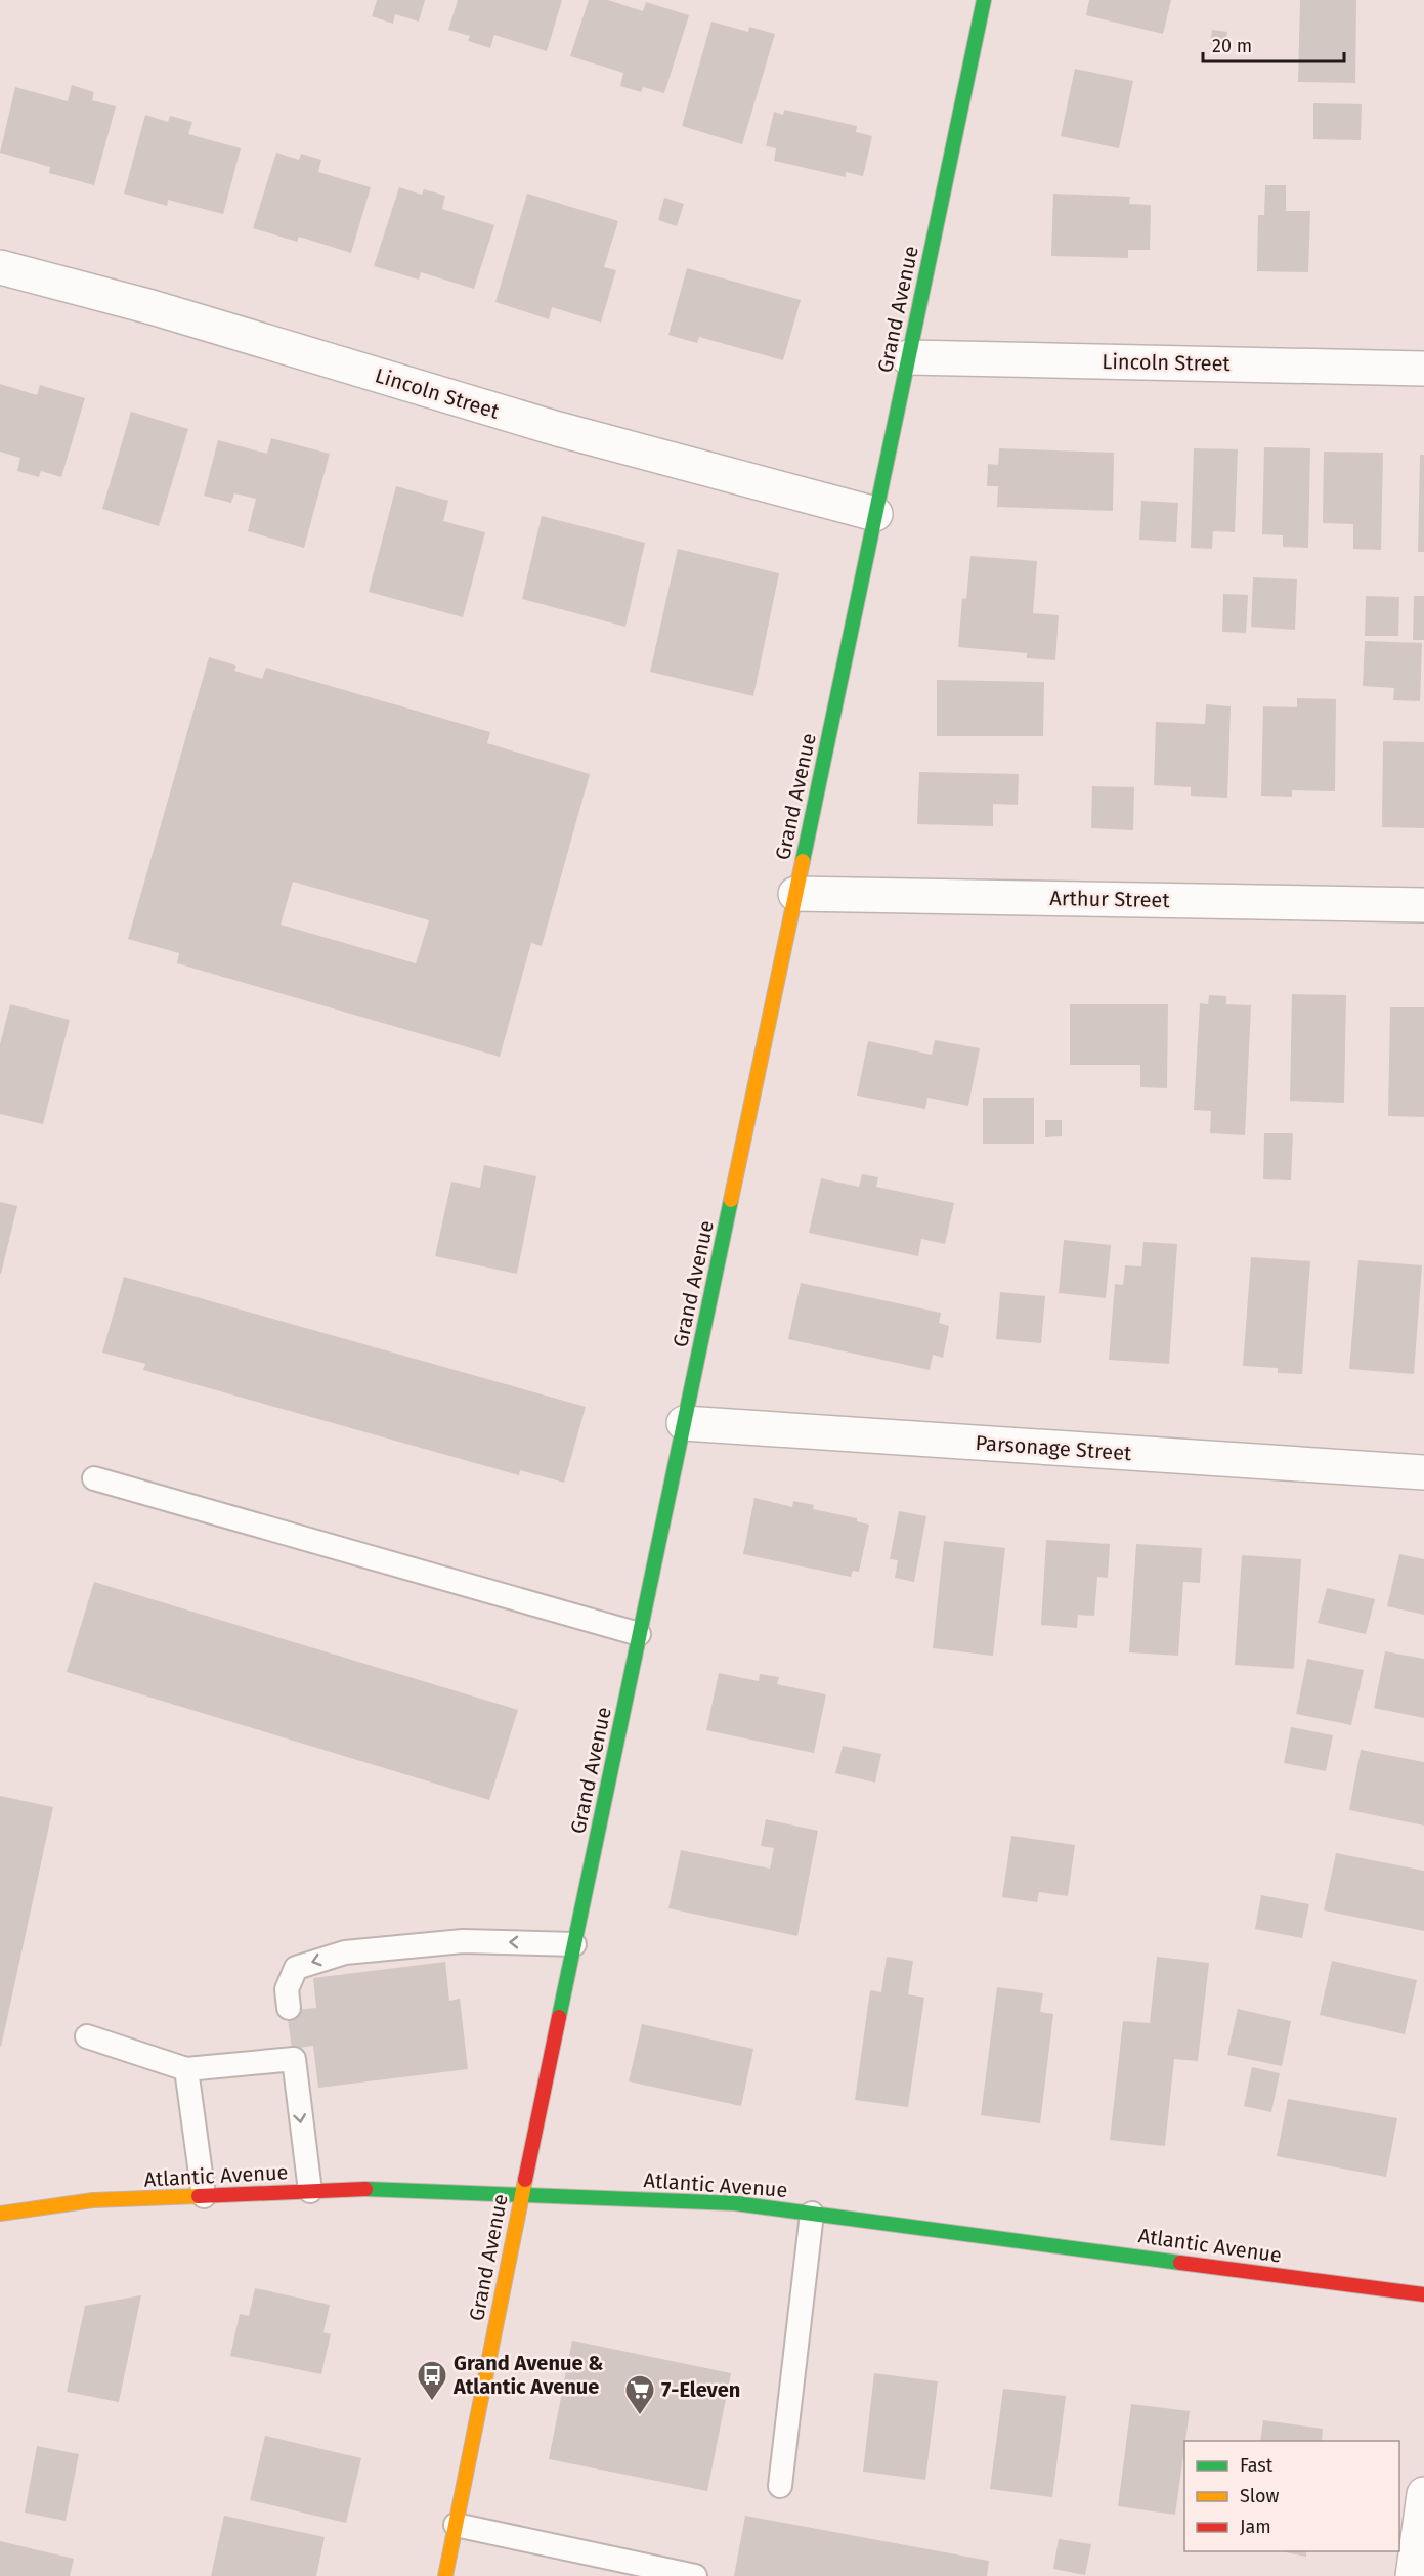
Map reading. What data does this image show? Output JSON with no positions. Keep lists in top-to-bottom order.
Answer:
{
  "streets": {
    "street": [
      "Grand Avenue",
      "Lincoln Street",
      "Arthur Street",
      "Parsonage Street",
      "Atlantic Avenue"
    ]
  },
  "crossings": [
    ["Grand Avenue", "Lincoln Street"],
    ["Grand Avenue", "Arthur Street"],
    ["Grand Avenue", "Parsonage Street"],
    ["Grand Avenue", "Atlantic Avenue"]
  ],
  "places": {
    "bus stop": ["Grand Avenue & Atlantic Avenue"],
    "supermarket": ["7-Eleven"]
  },
  "legend": ["Fast", "Slow", "Jam"],
  "scale_bar": "20 m"
}
